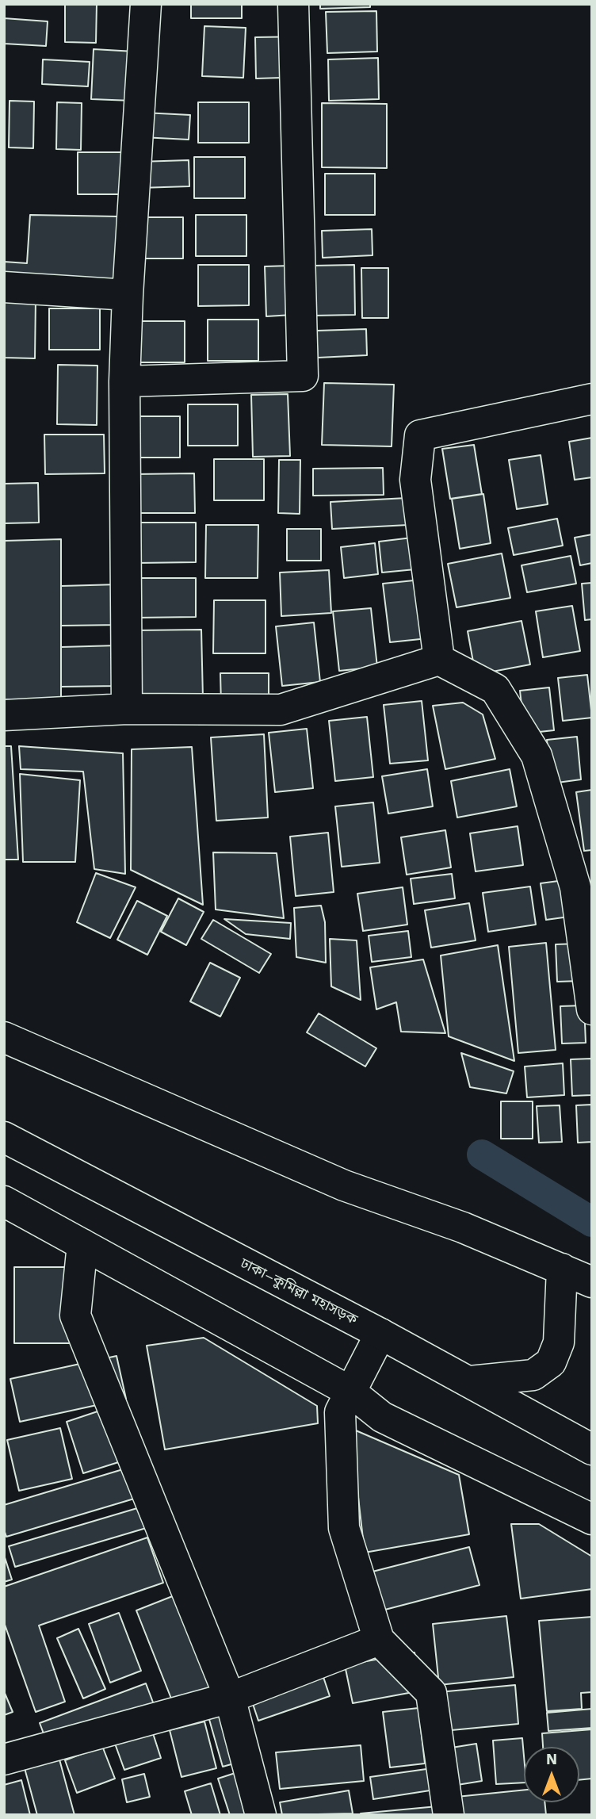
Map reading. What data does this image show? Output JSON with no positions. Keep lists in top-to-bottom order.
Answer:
{
  "streets": {
    "main road": ["ঢাকা–কুমিল্লা মহাসড়ক"]
  },
  "north": "top"
}
